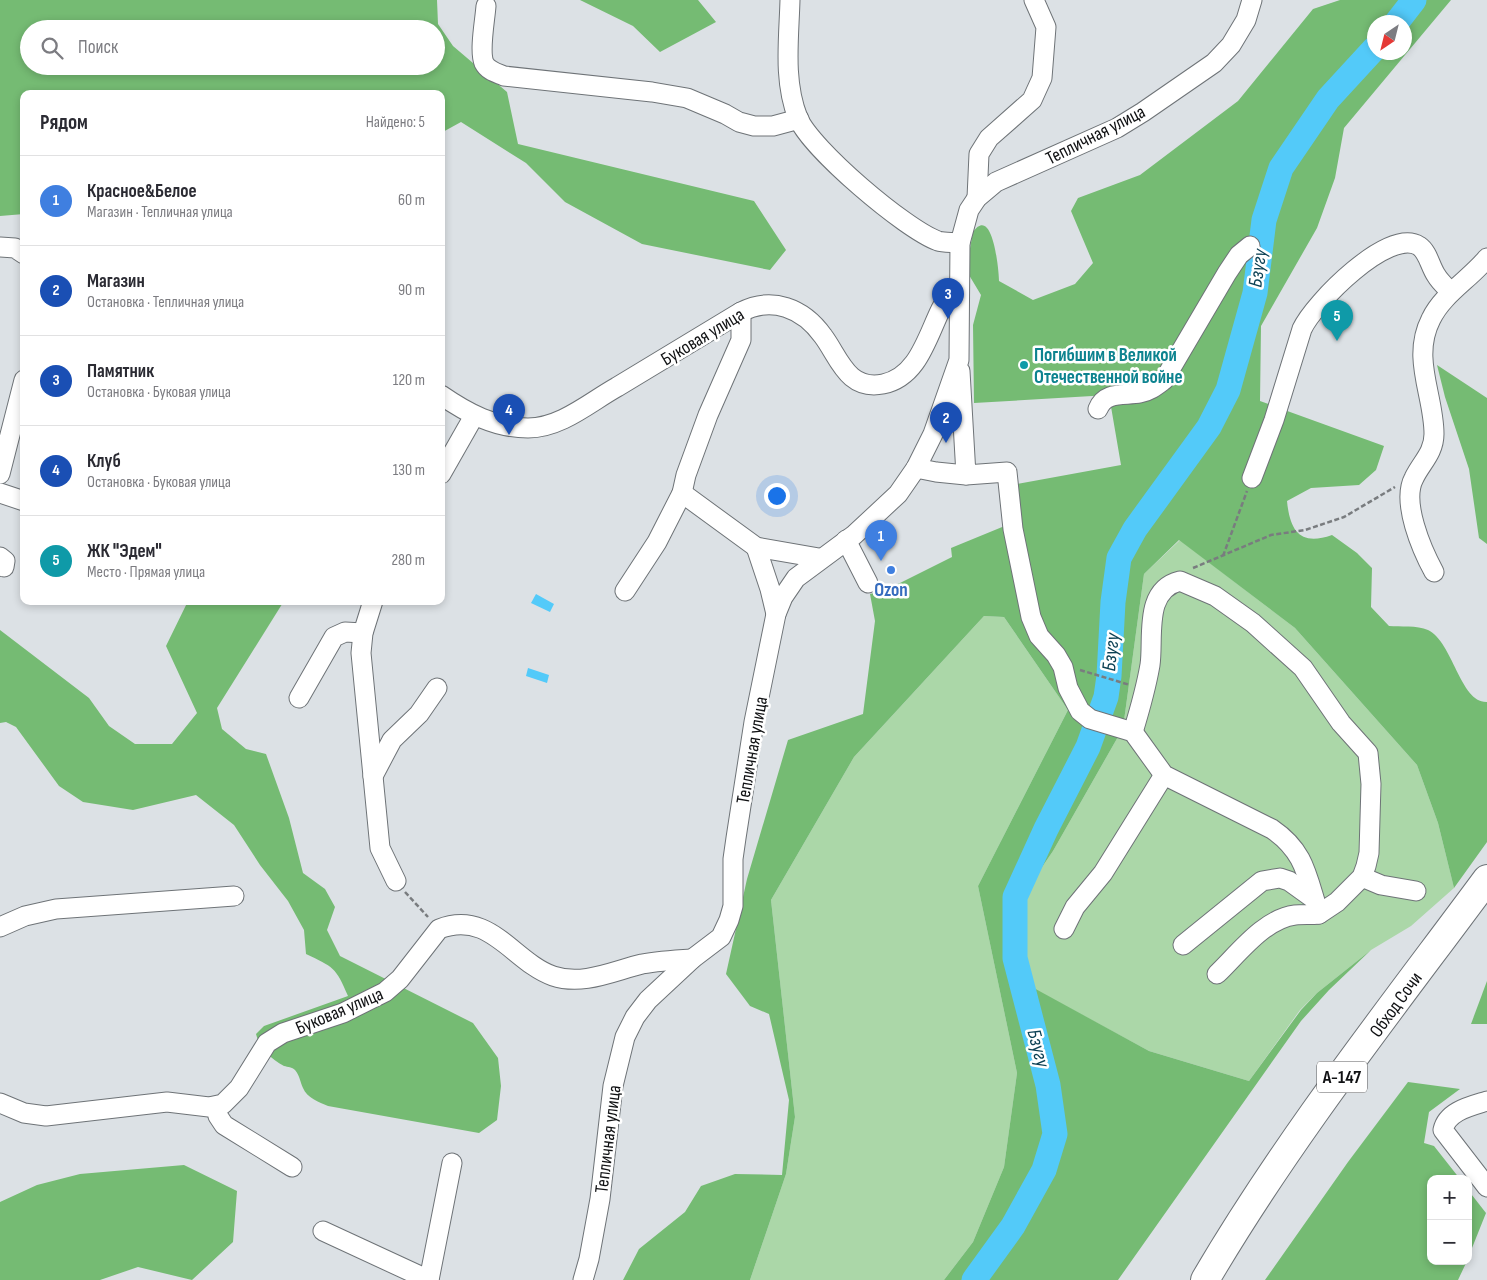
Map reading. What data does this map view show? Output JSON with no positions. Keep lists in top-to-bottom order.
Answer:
{
  "streets": {
    "highway": ["Обход Сочи", "А-147"],
    "street": ["Тепличная улица", "Буковая улица"]
  },
  "crossings": [
    ["Тепличная улица", "Буковая улица"]
  ],
  "water": ["Бзугу"],
  "places": ["Погибшим в Великой Отечественной войне", "Ozon"],
  "north": "bottom left",
  "page": {
    "search": "Поиск",
    "heading": ["Рядом", "Найдено: 5"],
    "list": [
      {
        "mark": "1",
        "name": "Красное&Белое",
        "note": "Магазин · Тепличная улица",
        "value": "60 m"
      },
      {
        "mark": "2",
        "name": "Магазин",
        "note": "Остановка · Тепличная улица",
        "value": "90 m"
      },
      {
        "mark": "3",
        "name": "Памятник",
        "note": "Остановка · Буковая улица",
        "value": "120 m"
      },
      {
        "mark": "4",
        "name": "Клуб",
        "note": "Остановка · Буковая улица",
        "value": "130 m"
      },
      {
        "mark": "5",
        "name": "ЖК \"Эдем\"",
        "note": "Место · Прямая улица",
        "value": "280 m"
      }
    ],
    "pins": [
      "3",
      "5",
      "4",
      "2",
      "1"
    ],
    "map_buttons": ["+", "−"]
  }
}
